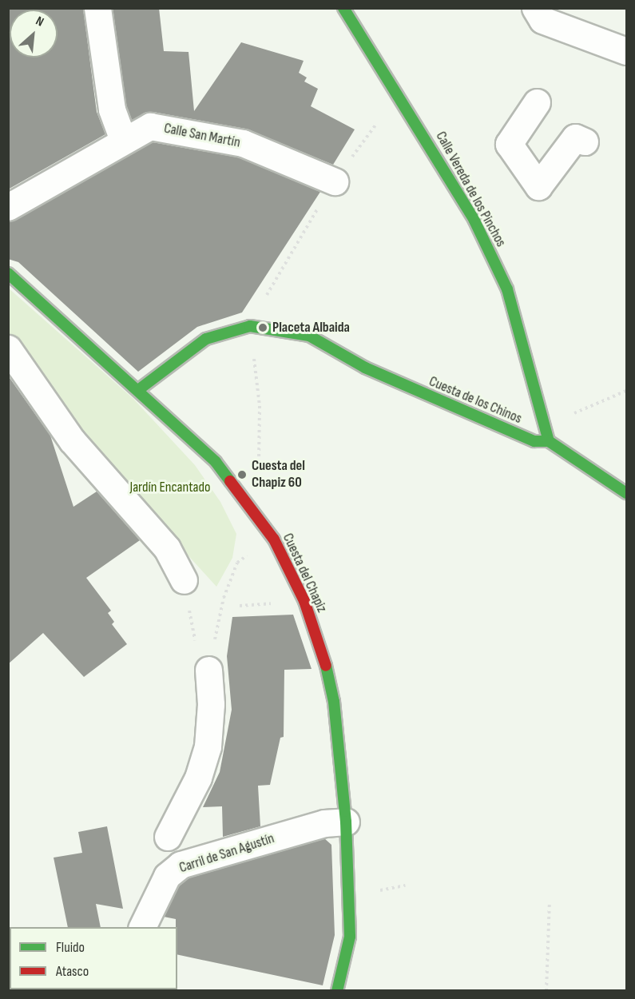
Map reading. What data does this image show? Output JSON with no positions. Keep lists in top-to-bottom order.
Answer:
{
  "streets": {
    "street": [
      "Calle San Martín",
      "Calle Vereda de los Pinchos",
      "Cuesta de los Chinos",
      "Cuesta del Chapiz",
      "Carril de San Agustín"
    ]
  },
  "crossings": [
    ["Calle Vereda de los Pinchos", "Cuesta de los Chinos"],
    ["Cuesta de los Chinos", "Cuesta del Chapiz"],
    ["Cuesta del Chapiz", "Carril de San Agustín"]
  ],
  "parks": ["Jardín Encantado"],
  "places": ["Placeta Albaida", "Cuesta del Chapiz 60"],
  "legend": ["Fluido", "Atasco"],
  "north": "top right"
}
